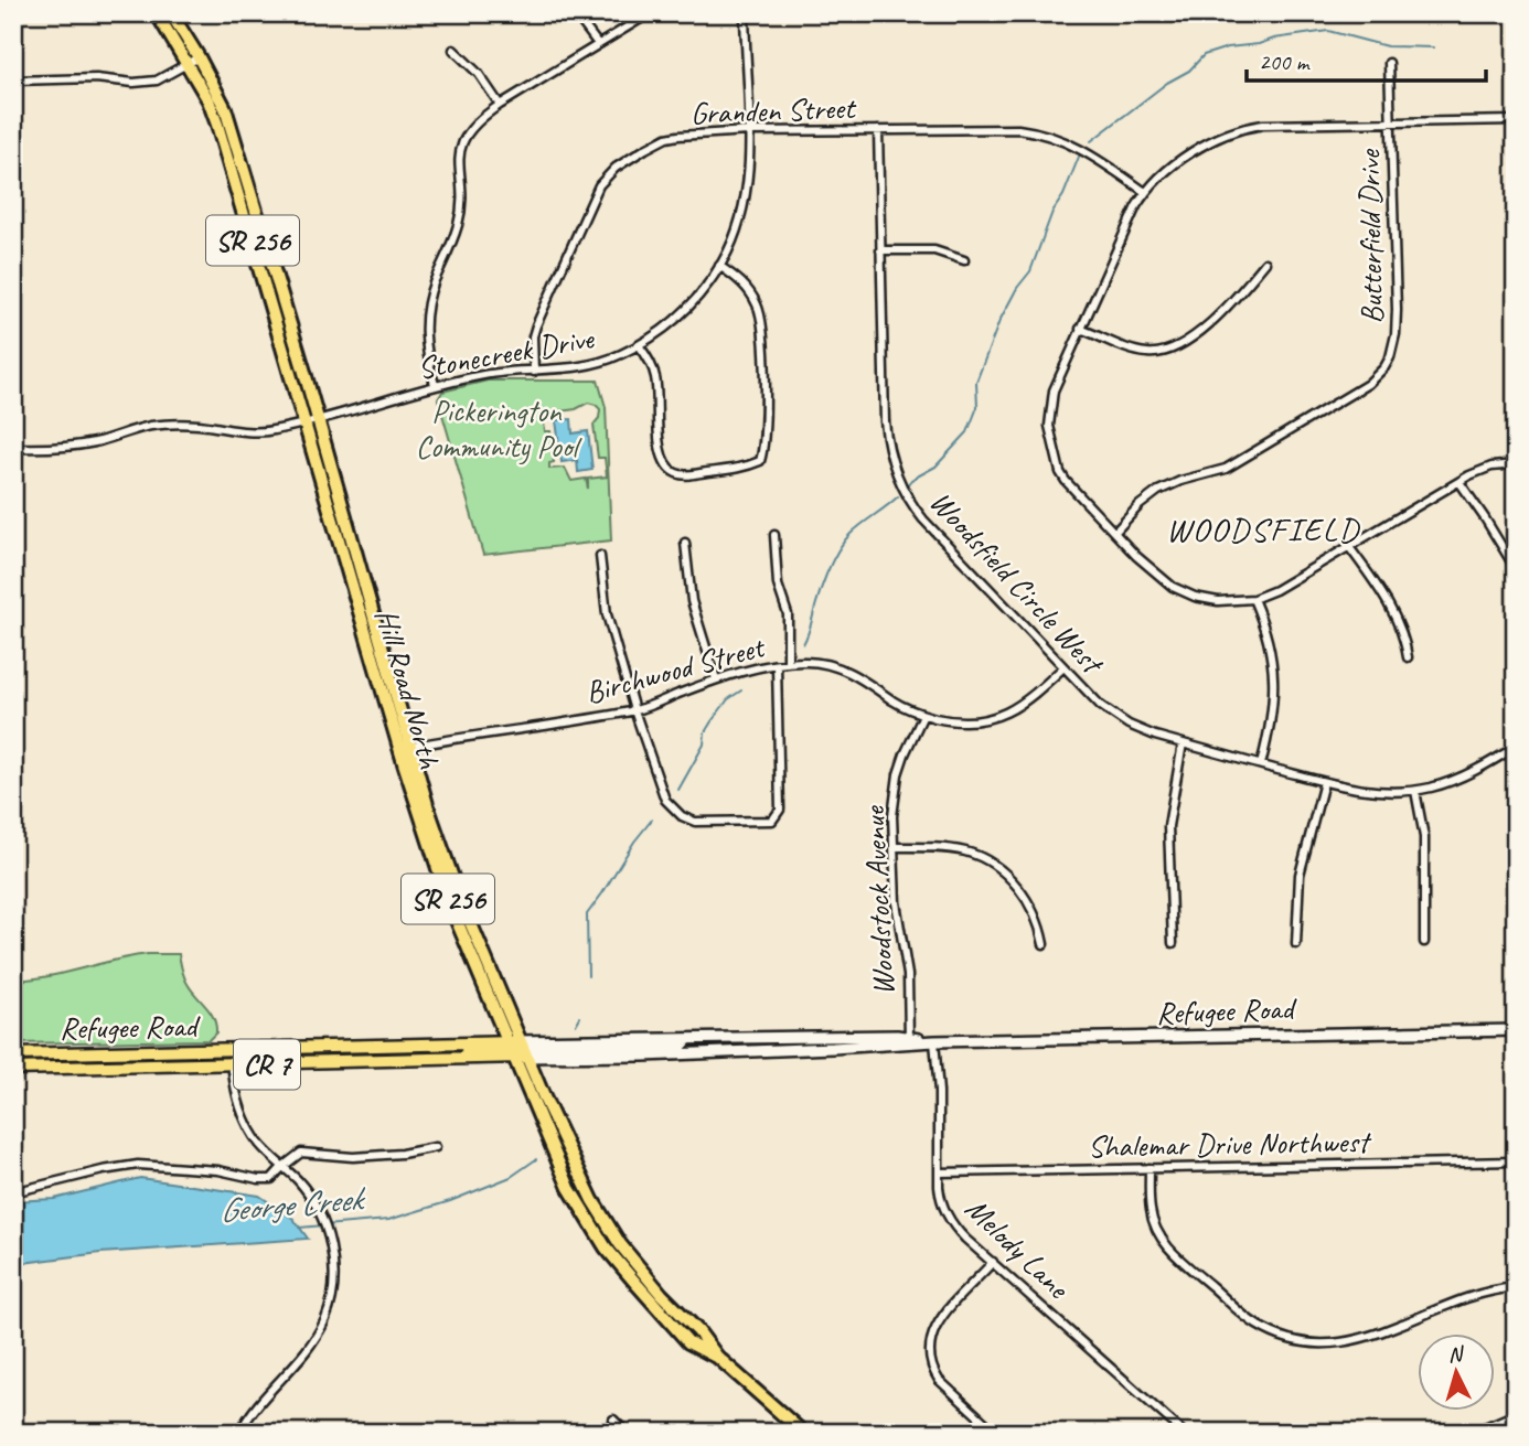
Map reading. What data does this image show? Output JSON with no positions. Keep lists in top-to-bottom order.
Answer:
{
  "streets": {
    "highway": ["SR 256", "Hill Road North"],
    "main road": ["Refugee Road", "CR 7"],
    "street": [
      "Granden Street",
      "Butterfield Drive",
      "Stonecreek Drive",
      "Woodsfield Circle West",
      "Birchwood Street",
      "Woodstock Avenue",
      "Shalemar Drive Northwest",
      "Melody Lane"
    ]
  },
  "crossings": [
    ["Granden Street", "Stonecreek Drive"],
    ["Granden Street", "Woodsfield Circle West"],
    ["Stonecreek Drive", "Hill Road North"],
    ["Woodsfield Circle West", "Birchwood Street"],
    ["Birchwood Street", "Hill Road North"],
    ["Birchwood Street", "Woodstock Avenue"],
    ["Hill Road North", "Refugee Road"],
    ["Woodstock Avenue", "Refugee Road"],
    ["Refugee Road", "Melody Lane"],
    ["Shalemar Drive Northwest", "Melody Lane"]
  ],
  "districts": ["WOODSFIELD"],
  "water": ["George Creek"],
  "parks": ["Pickerington Community Pool"],
  "scale_bar": "200 m",
  "north": "top"
}
